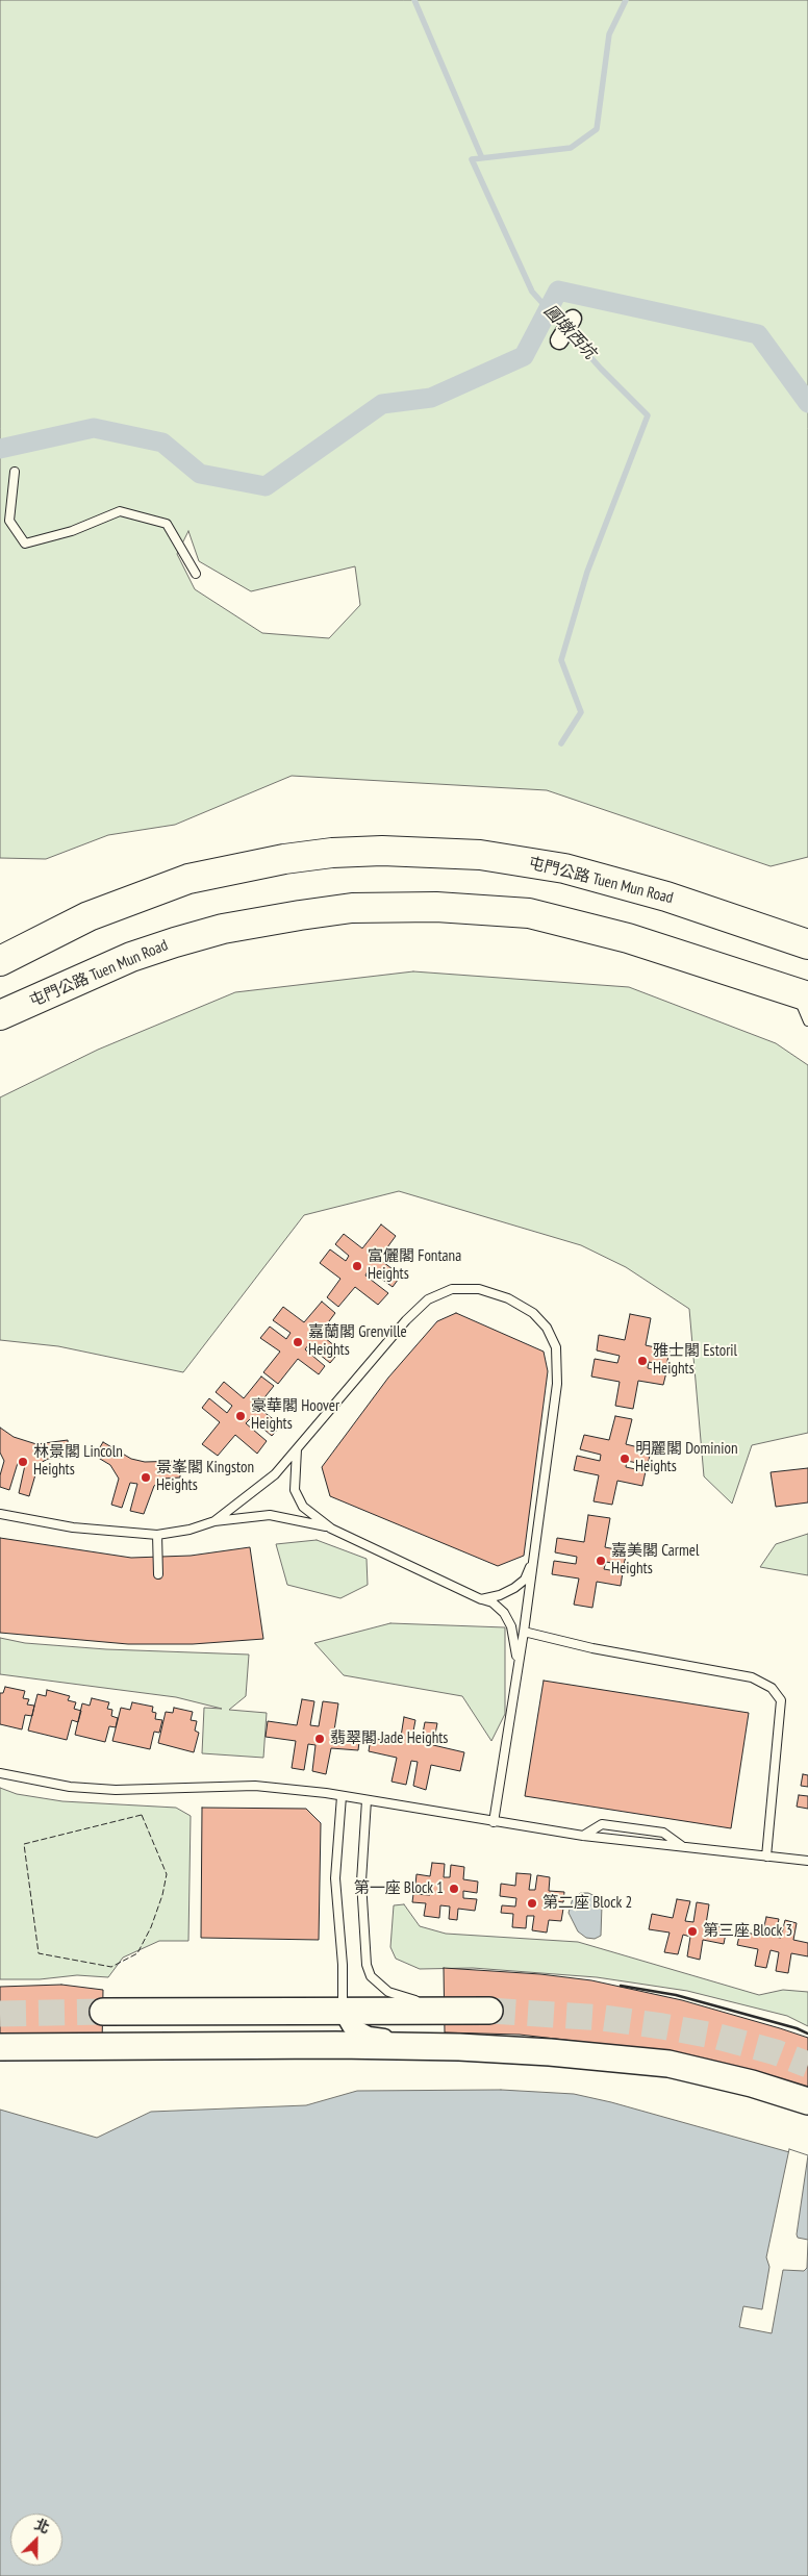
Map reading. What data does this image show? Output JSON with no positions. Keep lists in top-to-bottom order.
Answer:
{
  "streets": {
    "highway": ["屯門公路 Tuen Mun Road"]
  },
  "water": ["圓墩西坑"],
  "places": [
    "富儷閣 Fontana Heights",
    "嘉蘭閣 Grenville Heights",
    "雅士閣 Estoril Heights",
    "豪華閣 Hoover Heights",
    "明麗閣 Dominion Heights",
    "林景閣 Lincoln Heights",
    "景峯閣 Kingston Heights",
    "嘉美閣 Carmel Heights",
    "翡翠閣 Jade Heights",
    "第一座 Block 1",
    "第二座 Block 2",
    "第三座 Block 3"
  ],
  "north": "top right"
}
